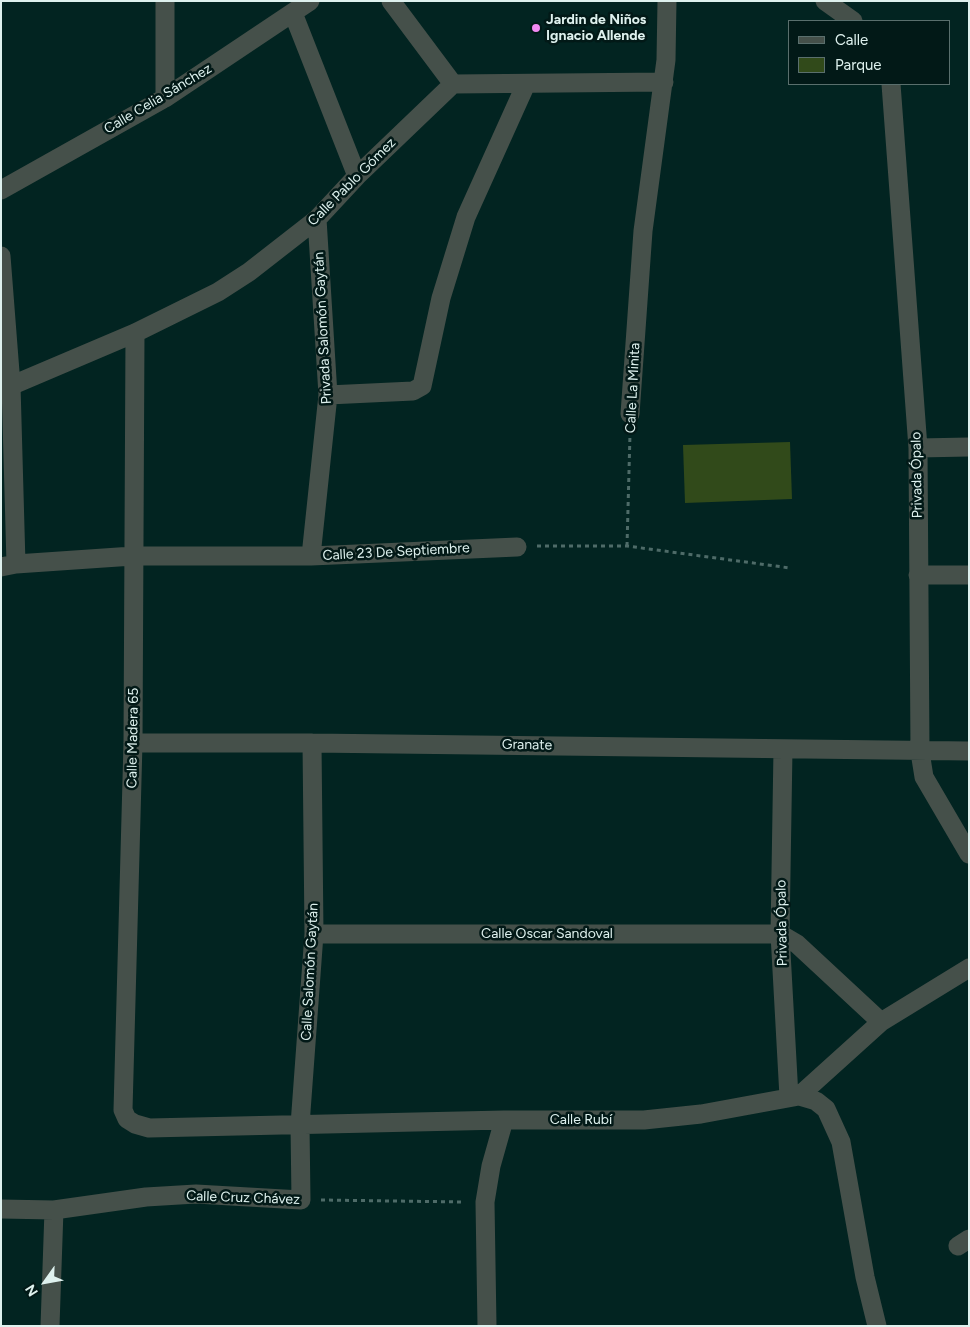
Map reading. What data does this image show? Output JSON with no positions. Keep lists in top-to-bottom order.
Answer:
{
  "streets": {
    "street": [
      "Calle Celia Sánchez",
      "Calle Pablo Gómez",
      "Privada Salomón Gaytán",
      "Calle La Minita",
      "Privada Ópalo",
      "Calle 23 De Septiembre",
      "Calle Madera 65",
      "Granate",
      "Calle Oscar Sandoval",
      "Calle Salomón Gaytán",
      "Calle Rubí",
      "Calle Cruz Chávez"
    ]
  },
  "crossings": [
    ["Calle Pablo Gómez", "Privada Salomón Gaytán"],
    ["Calle Pablo Gómez", "Calle Madera 65"],
    ["Privada Salomón Gaytán", "Calle 23 De Septiembre"],
    ["Privada Ópalo", "Granate"],
    ["Privada Ópalo", "Calle Oscar Sandoval"],
    ["Privada Ópalo", "Calle Rubí"],
    ["Calle 23 De Septiembre", "Calle Madera 65"],
    ["Calle Madera 65", "Granate"],
    ["Calle Madera 65", "Calle Rubí"],
    ["Granate", "Calle Salomón Gaytán"],
    ["Calle Oscar Sandoval", "Calle Salomón Gaytán"],
    ["Calle Salomón Gaytán", "Calle Rubí"],
    ["Calle Salomón Gaytán", "Calle Cruz Chávez"]
  ],
  "places": ["Jardin de Niños Ignacio Allende"],
  "legend": ["Calle", "Parque"],
  "north": "bottom left"
}
